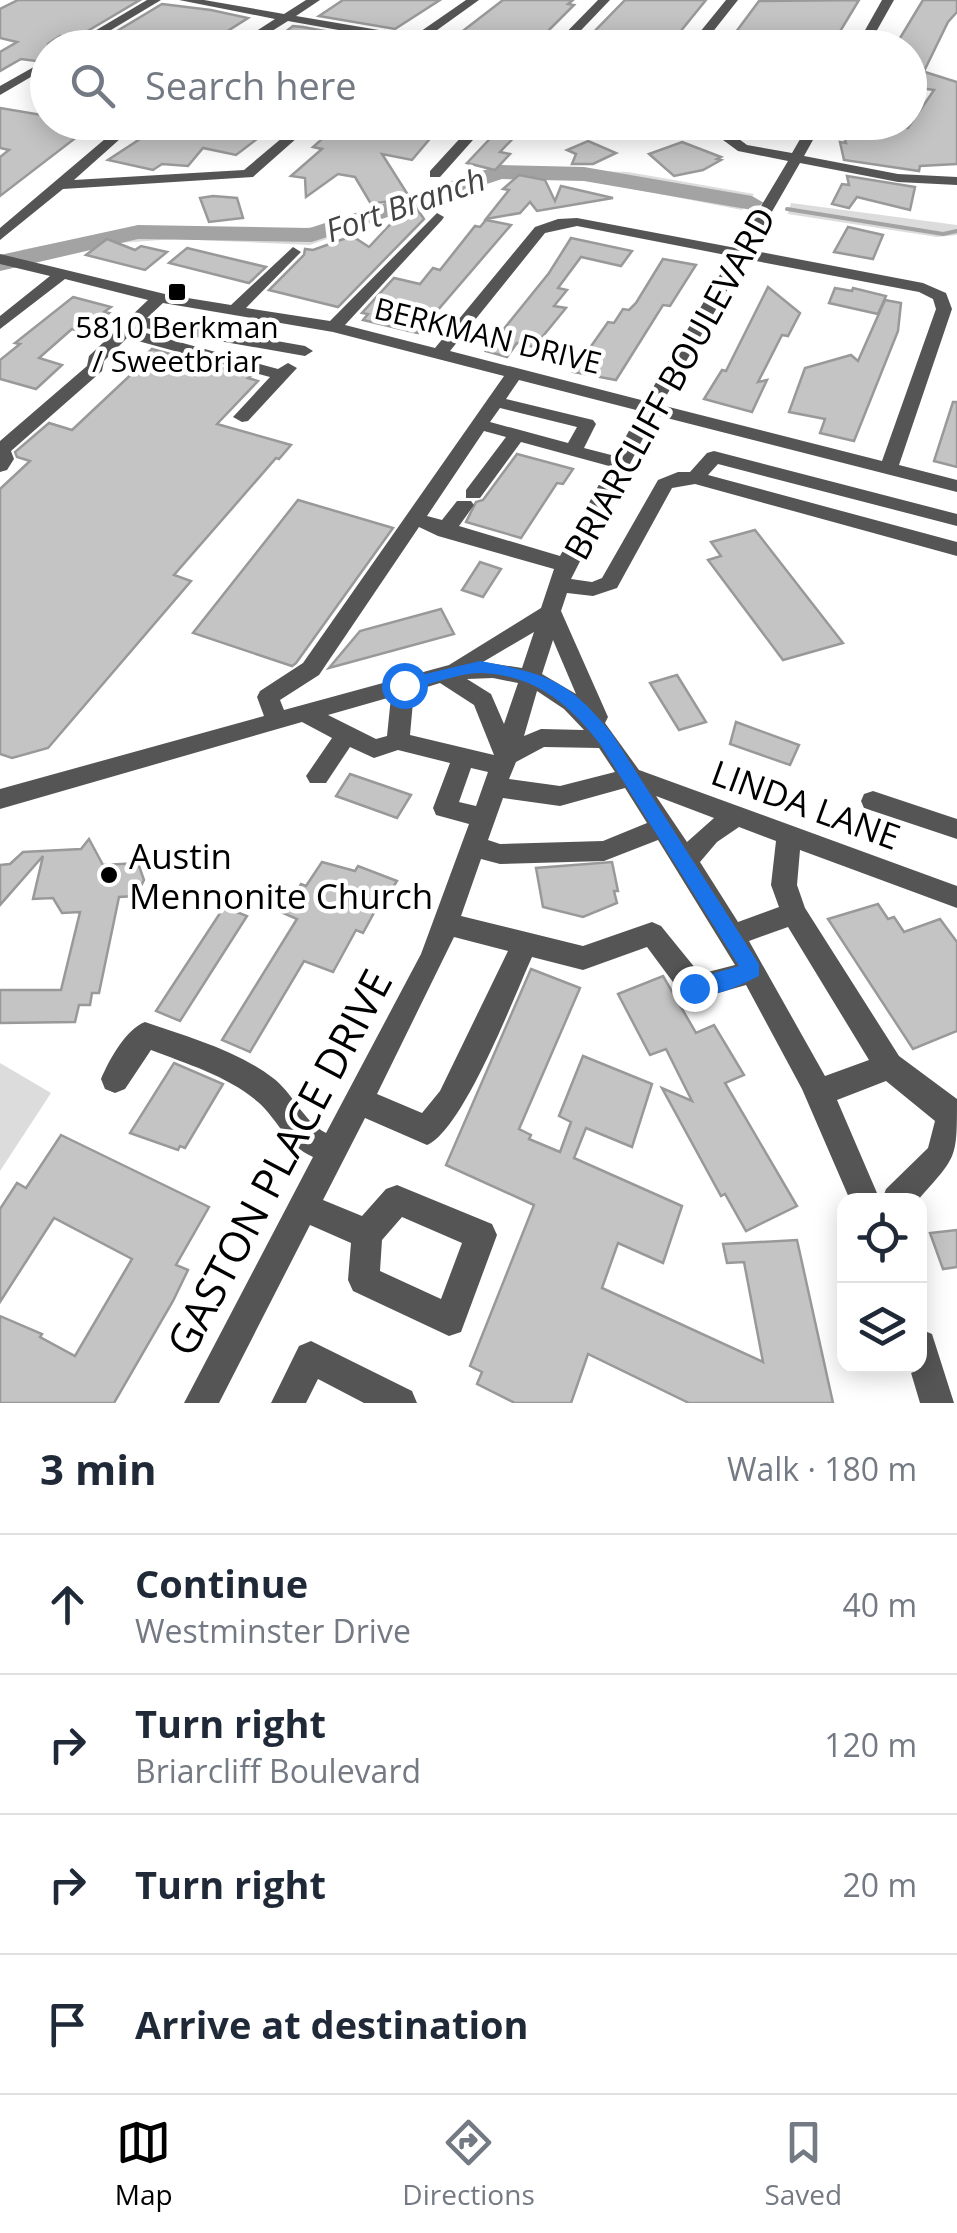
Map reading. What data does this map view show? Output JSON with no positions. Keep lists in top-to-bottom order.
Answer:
{
  "streets": {
    "street": [
      "BERKMAN DRIVE",
      "BRIARCLIFF BOULEVARD",
      "LINDA LANE",
      "GASTON PLACE DRIVE"
    ]
  },
  "crossings": [
    ["BERKMAN DRIVE", "BRIARCLIFF BOULEVARD"],
    ["BRIARCLIFF BOULEVARD", "GASTON PLACE DRIVE"]
  ],
  "water": ["Fort Branch"],
  "places": {
    "transit": ["5810 Berkman / Sweetbriar"],
    "other": ["Austin Mennonite Church"]
  },
  "page": {
    "search": "Search here",
    "heading": ["3 min", "Walk · 180 m"],
    "list": [
      ["Continue", "Westminster Drive", "40 m"],
      ["Turn right", "Briarcliff Boulevard", "120 m"],
      ["Turn right", "20 m"],
      "Arrive at destination"
    ],
    "nav": ["Map", "Directions", "Saved"]
  }
}
